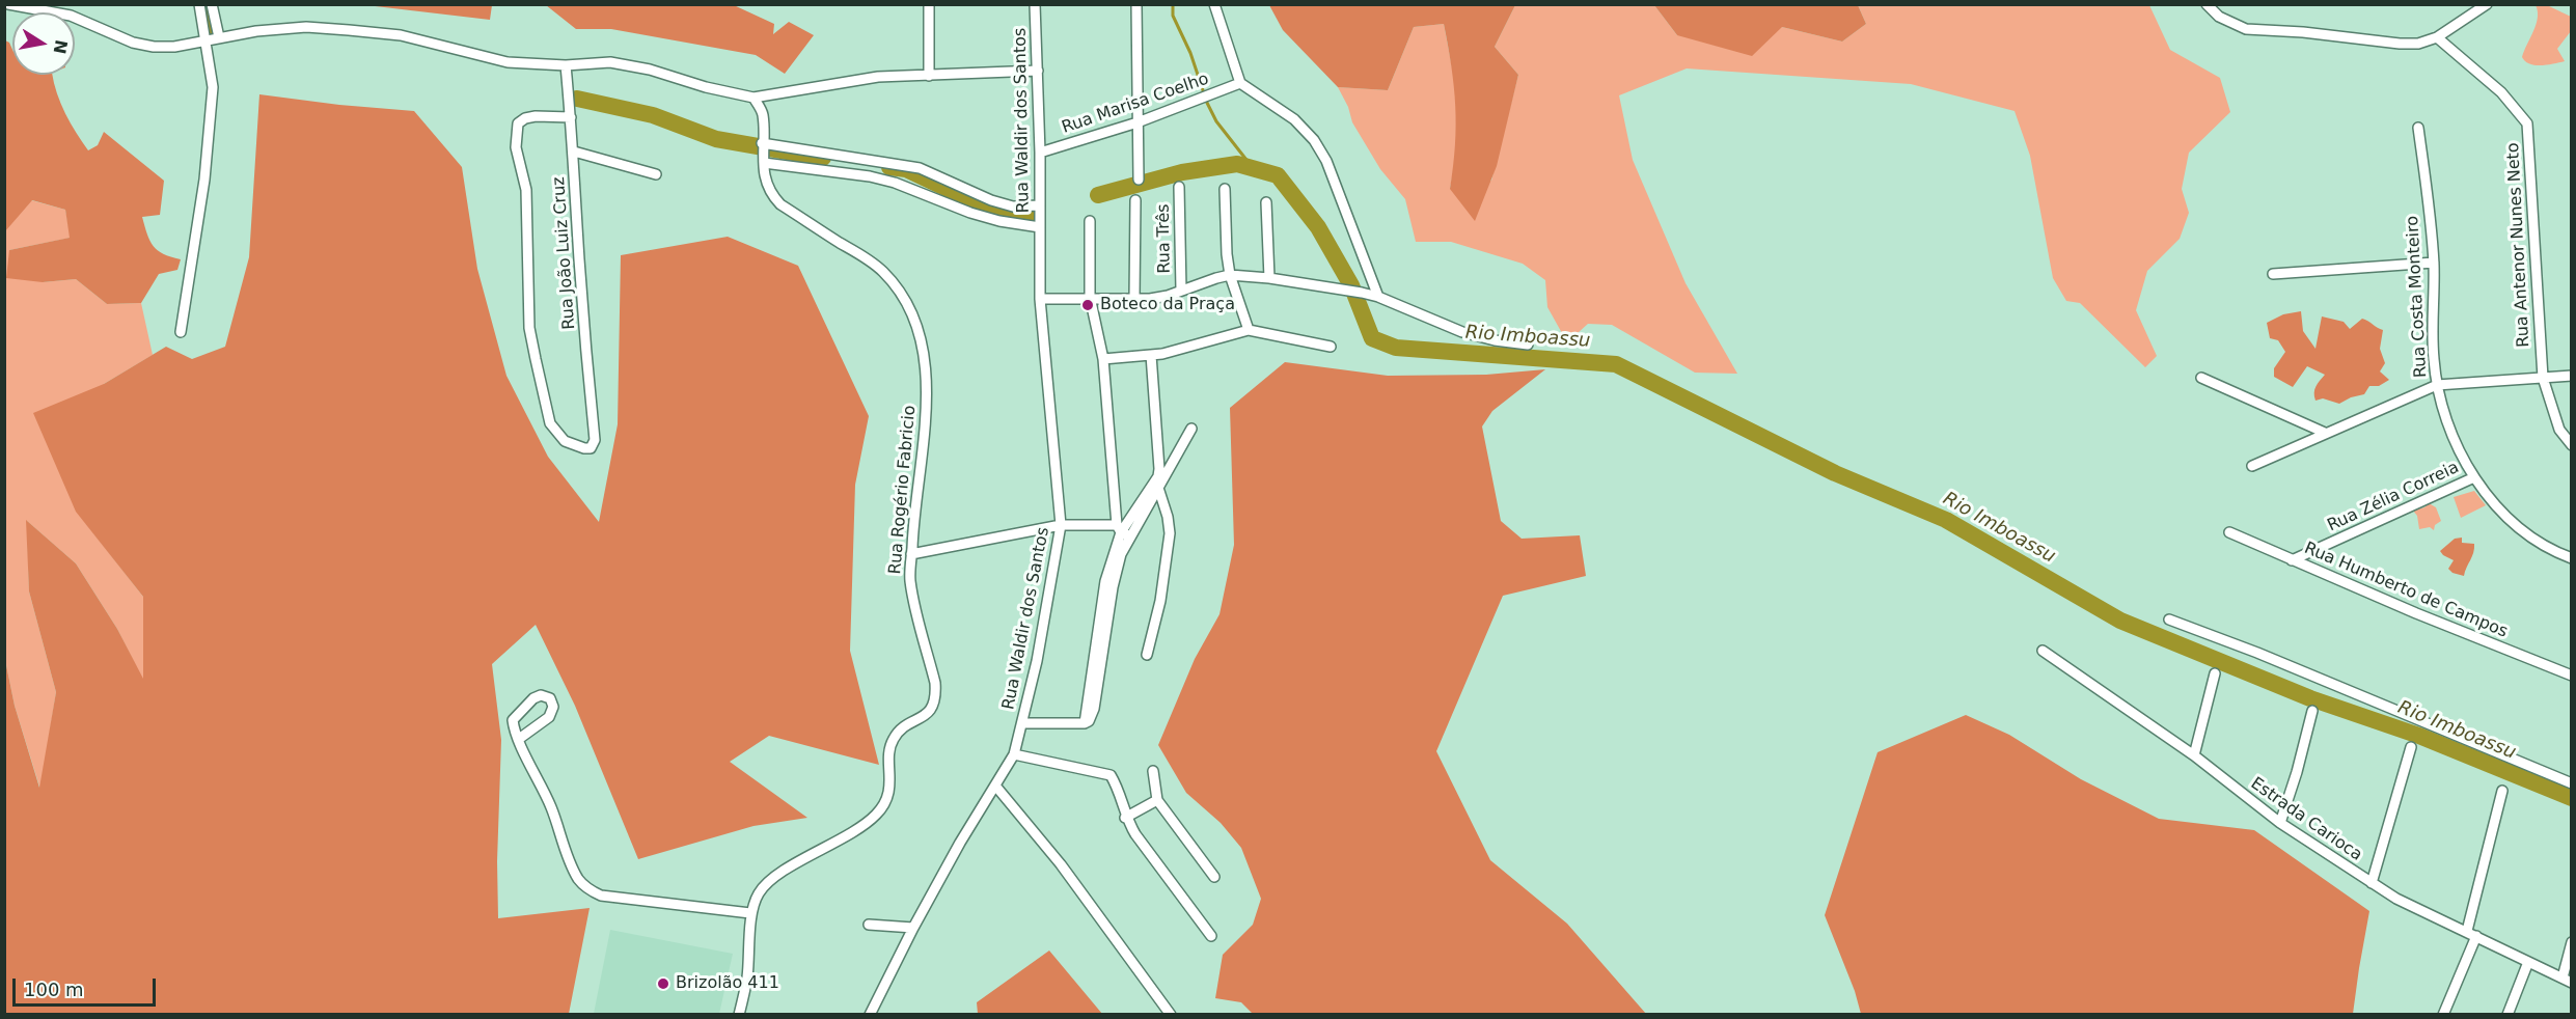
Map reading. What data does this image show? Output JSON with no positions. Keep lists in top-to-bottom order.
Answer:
{
  "streets": {
    "street": [
      "Rua Marisa Coelho",
      "Rua Waldir dos Santos",
      "Rua Três",
      "Rua Antenor Nunes Neto",
      "Rua João Luiz Cruz",
      "Rua Costa Monteiro",
      "Rua Rogério Fabricio",
      "Rua Zélia Correia",
      "Rua Humberto de Campos",
      "Estrada Carioca"
    ]
  },
  "crossings": [
    ["Rua Marisa Coelho", "Rua Waldir dos Santos"],
    ["Rua Costa Monteiro", "Rua Zélia Correia"],
    ["Rua Zélia Correia", "Rua Humberto de Campos"]
  ],
  "water": ["Rio Imboassu"],
  "places": ["Boteco da Praça", "Brizolão 411"],
  "scale_bar": "100 m",
  "north": "right"
}
